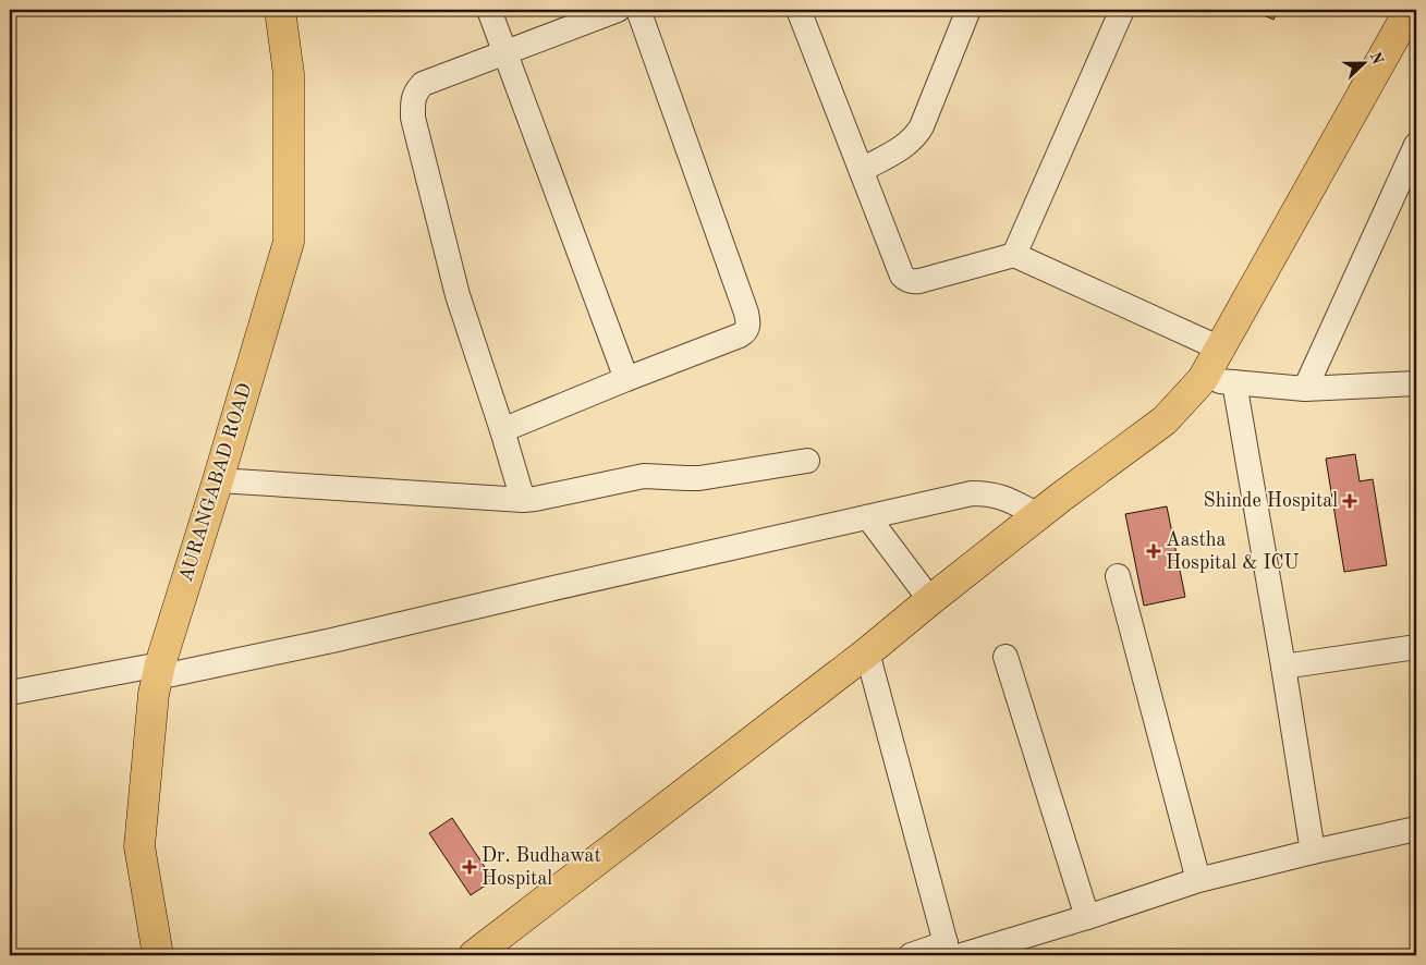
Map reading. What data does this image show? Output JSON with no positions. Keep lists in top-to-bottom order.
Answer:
{
  "streets": {
    "main road": ["AURANGABAD ROAD"]
  },
  "places": {
    "health": ["Shinde Hospital", "Aastha Hospital & ICU", "Dr. Budhawat Hospital"]
  },
  "north": "right"
}
